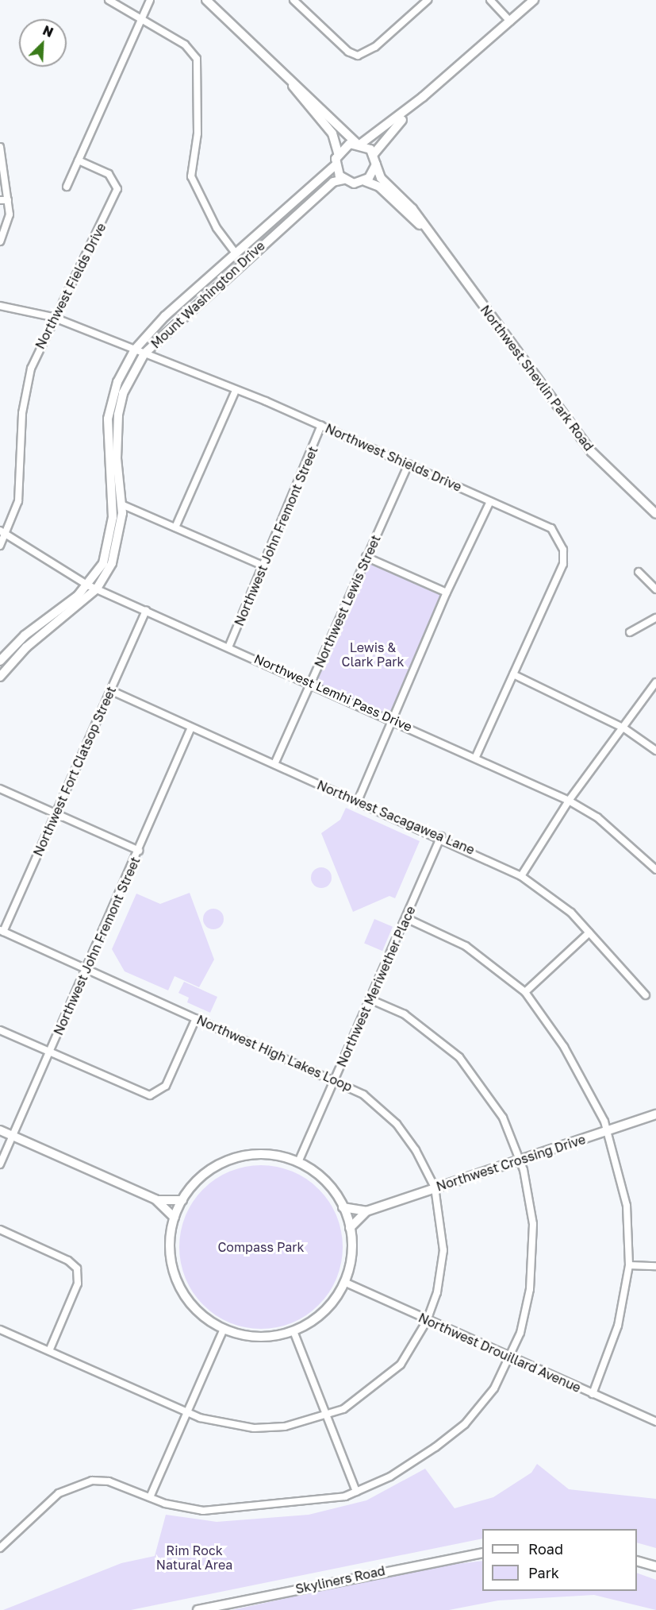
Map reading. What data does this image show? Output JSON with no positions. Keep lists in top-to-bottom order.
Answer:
{
  "streets": {
    "main road": [
      "Mount Washington Drive",
      "Northwest Shevlin Park Road",
      "Northwest Crossing Drive",
      "Skyliners Road"
    ],
    "street": [
      "Northwest Fields Drive",
      "Northwest Shields Drive",
      "Northwest John Fremont Street",
      "Northwest Lewis Street",
      "Northwest Lemhi Pass Drive",
      "Northwest Fort Clatsop Street",
      "Northwest Sacagawea Lane",
      "Northwest Meriwether Place",
      "Northwest High Lakes Loop",
      "Northwest Drouillard Avenue"
    ]
  },
  "crossings": [
    ["Northwest Fields Drive", "Northwest Shields Drive"],
    ["Northwest Fields Drive", "Northwest Lemhi Pass Drive"],
    ["Mount Washington Drive", "Northwest Shevlin Park Road"],
    ["Mount Washington Drive", "Northwest Shields Drive"],
    ["Mount Washington Drive", "Northwest Lemhi Pass Drive"],
    ["Northwest Shields Drive", "Northwest John Fremont Street"],
    ["Northwest Shields Drive", "Northwest Lewis Street"],
    ["Northwest Shields Drive", "Northwest Lemhi Pass Drive"],
    ["Northwest John Fremont Street", "Northwest Lemhi Pass Drive"],
    ["Northwest John Fremont Street", "Northwest Sacagawea Lane"],
    ["Northwest John Fremont Street", "Northwest High Lakes Loop"],
    ["Northwest Lewis Street", "Northwest Lemhi Pass Drive"],
    ["Northwest Lewis Street", "Northwest Sacagawea Lane"],
    ["Northwest Lemhi Pass Drive", "Northwest Fort Clatsop Street"],
    ["Northwest Fort Clatsop Street", "Northwest Sacagawea Lane"],
    ["Northwest Fort Clatsop Street", "Northwest High Lakes Loop"],
    ["Northwest Sacagawea Lane", "Northwest Meriwether Place"],
    ["Northwest Meriwether Place", "Northwest High Lakes Loop"],
    ["Northwest High Lakes Loop", "Northwest Crossing Drive"],
    ["Northwest High Lakes Loop", "Northwest Drouillard Avenue"]
  ],
  "parks": ["Lewis & Clark Park", "Compass Park", "Rim Rock Natural Area"],
  "legend": ["Road", "Park"],
  "north": "top right"
}
